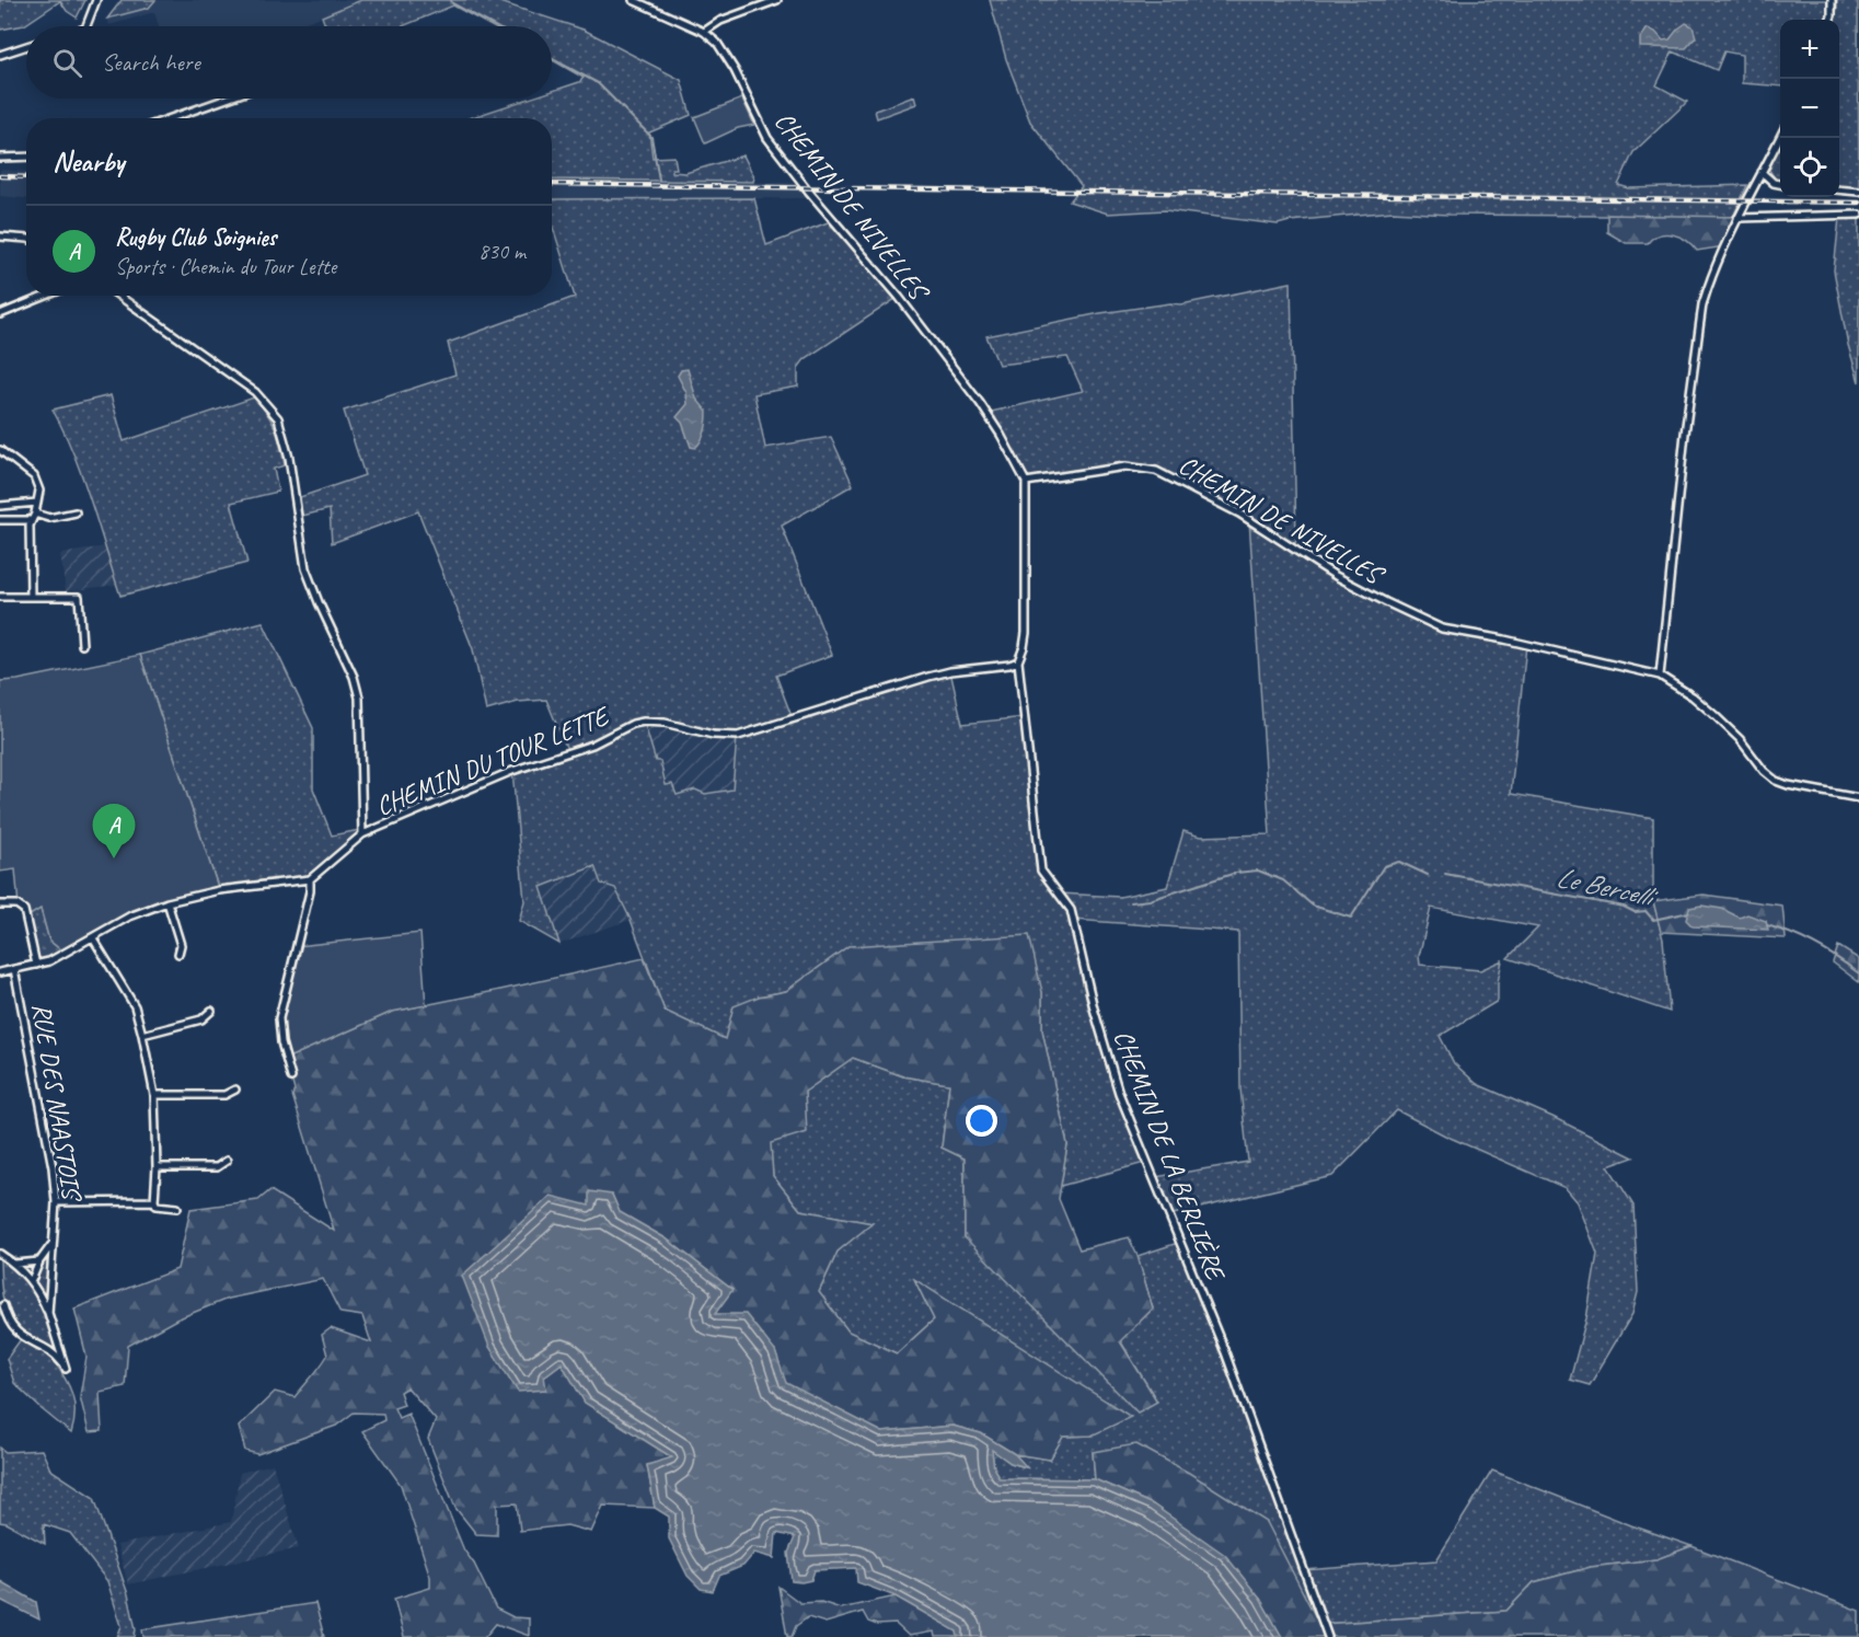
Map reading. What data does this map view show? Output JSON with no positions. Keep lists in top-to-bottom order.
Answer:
{
  "streets": {
    "street": [
      "CHEMIN DE NIVELLES",
      "CHEMIN DU TOUR LETTE",
      "RUE DES NAASTOIS",
      "CHEMIN DE LA BERLIÈRE"
    ]
  },
  "crossings": [
    ["CHEMIN DE NIVELLES", "CHEMIN DE LA BERLIÈRE"],
    ["CHEMIN DU TOUR LETTE", "CHEMIN DE LA BERLIÈRE"]
  ],
  "water": ["Le Bercelli"],
  "page": {
    "map_buttons": ["+", "−"],
    "search": "Search here",
    "heading": "Nearby",
    "list": [
      {
        "mark": "A",
        "name": "Rugby Club Soignies",
        "note": "Sports · Chemin du Tour Lette",
        "value": "830 m"
      }
    ],
    "pins": "A"
  }
}
